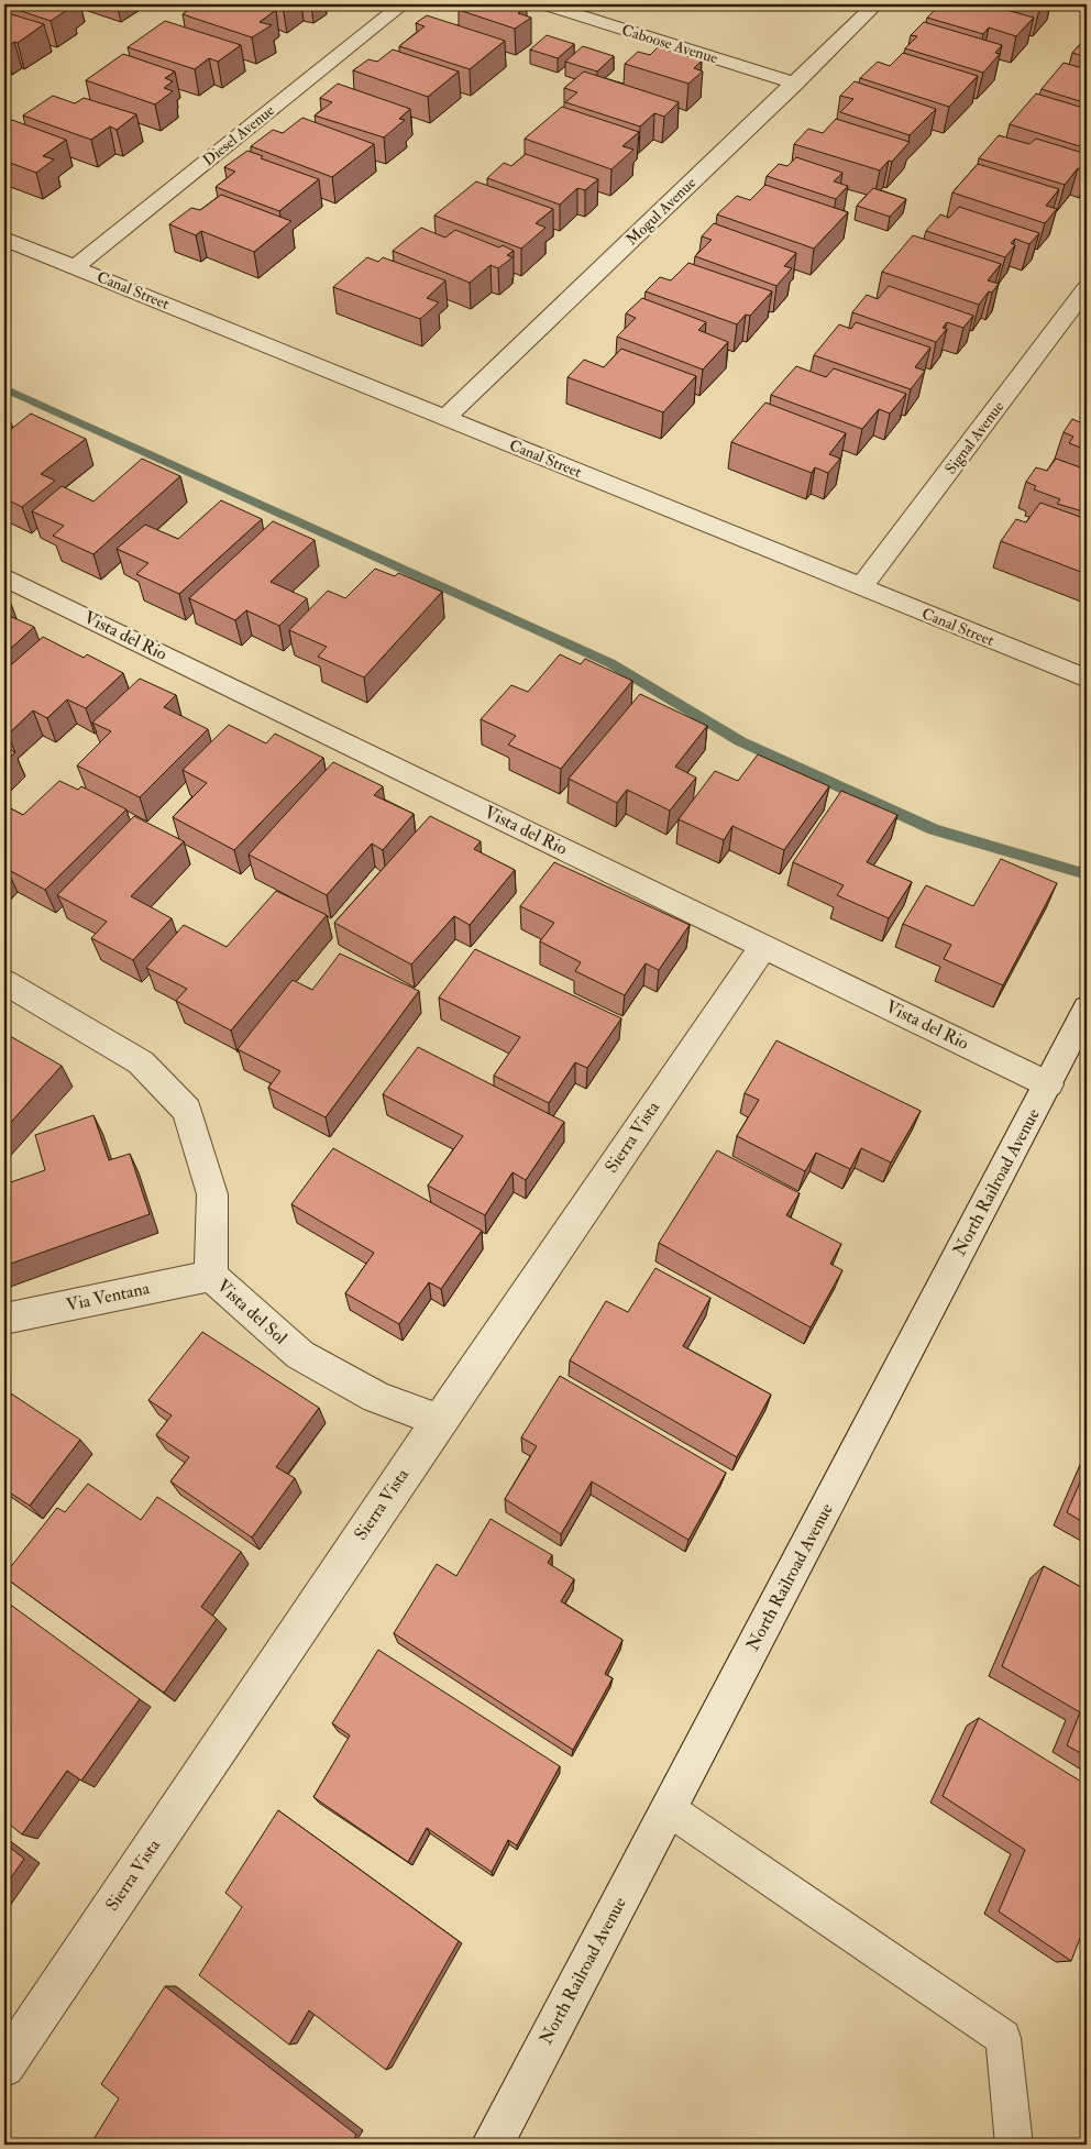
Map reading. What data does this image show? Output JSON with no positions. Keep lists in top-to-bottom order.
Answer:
{
  "streets": {
    "street": [
      "Caboose Avenue",
      "Diesel Avenue",
      "Mogul Avenue",
      "Canal Street",
      "Signal Avenue",
      "Vista del Rio",
      "Sierra Vista",
      "North Railroad Avenue",
      "Via Ventana",
      "Vista del Sol"
    ]
  },
  "crossings": [
    ["Caboose Avenue", "Mogul Avenue"],
    ["Diesel Avenue", "Canal Street"],
    ["Mogul Avenue", "Canal Street"],
    ["Canal Street", "Signal Avenue"],
    ["Vista del Rio", "Sierra Vista"],
    ["Vista del Rio", "North Railroad Avenue"],
    ["Sierra Vista", "Vista del Sol"],
    ["Via Ventana", "Vista del Sol"]
  ]
}
